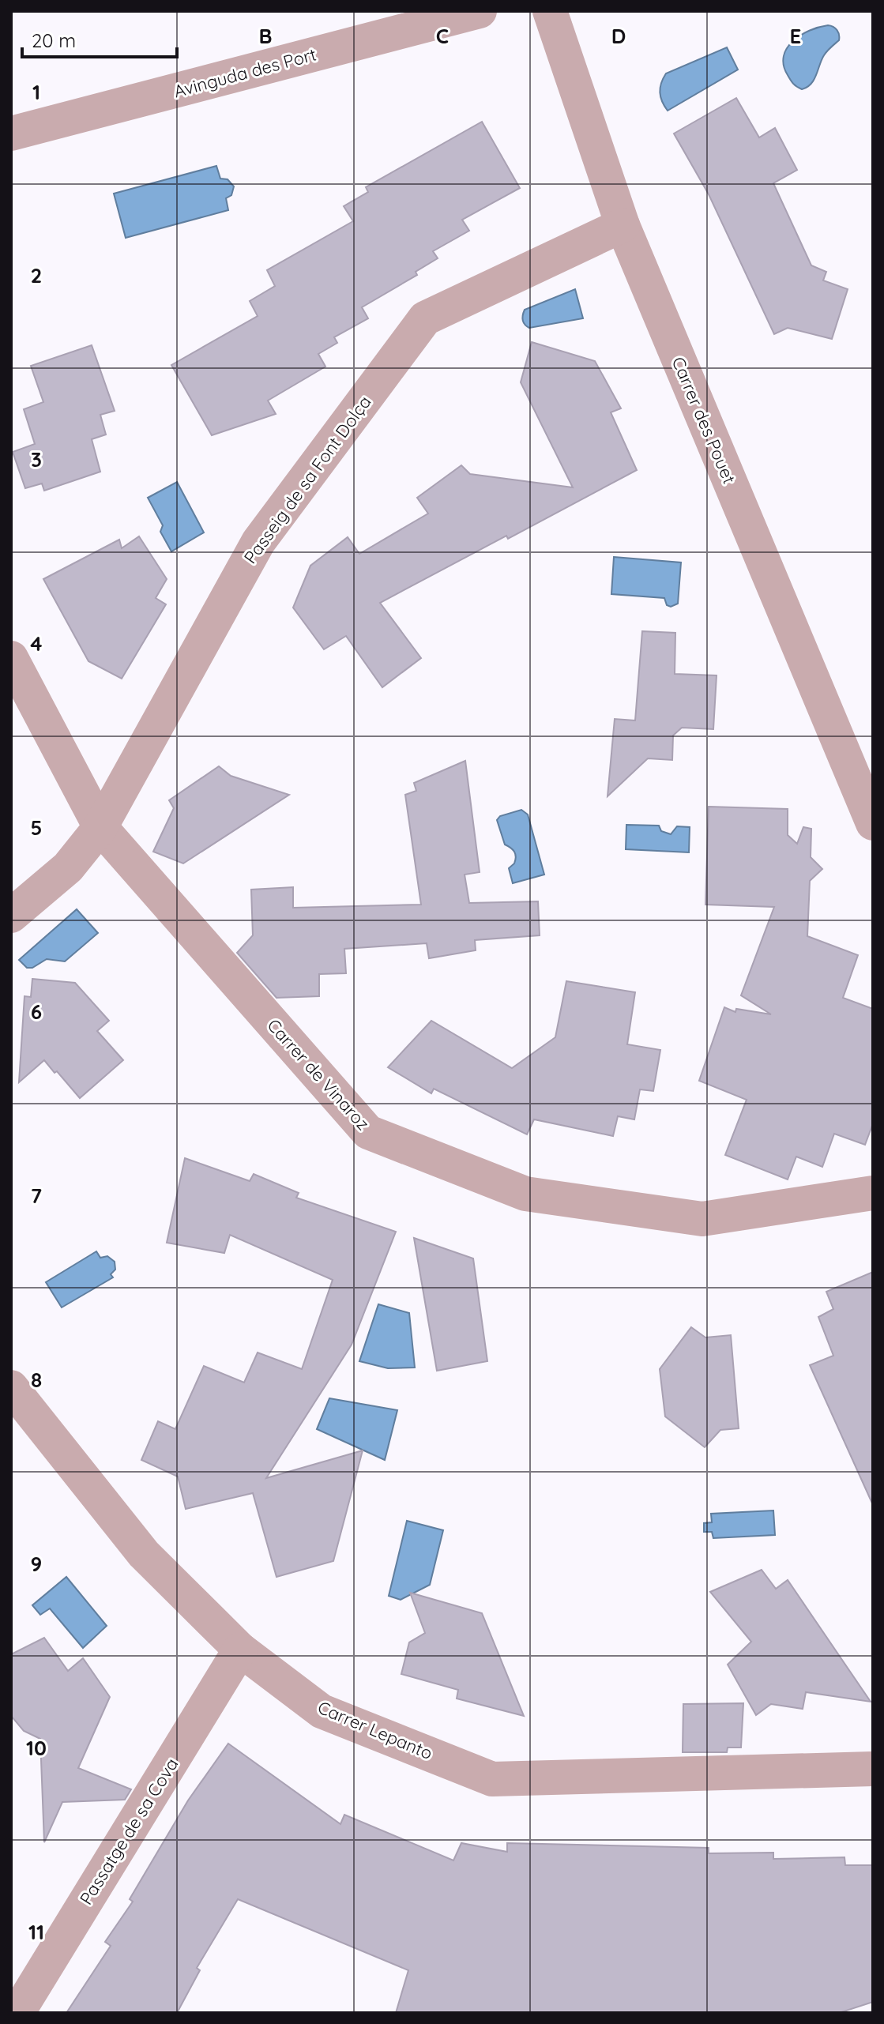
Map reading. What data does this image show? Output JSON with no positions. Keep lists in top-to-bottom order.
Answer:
{
  "streets": {
    "street": [
      "Avinguda des Port",
      "Carrer des Pouet",
      "Passeig de sa Font Dolça",
      "Carrer de Vinaroz",
      "Carrer Lepanto",
      "Passatge de sa Cova"
    ]
  },
  "crossings": [
    ["Carrer des Pouet", "Passeig de sa Font Dolça"],
    ["Passeig de sa Font Dolça", "Carrer de Vinaroz"],
    ["Carrer Lepanto", "Passatge de sa Cova"]
  ],
  "scale_bar": "20 m",
  "grid": {
    "columns": [
      "B",
      "C",
      "D",
      "E"
    ],
    "rows": [
      "1",
      "2",
      "3",
      "4",
      "5",
      "6",
      "7",
      "8",
      "9",
      "10",
      "11"
    ]
  }
}
